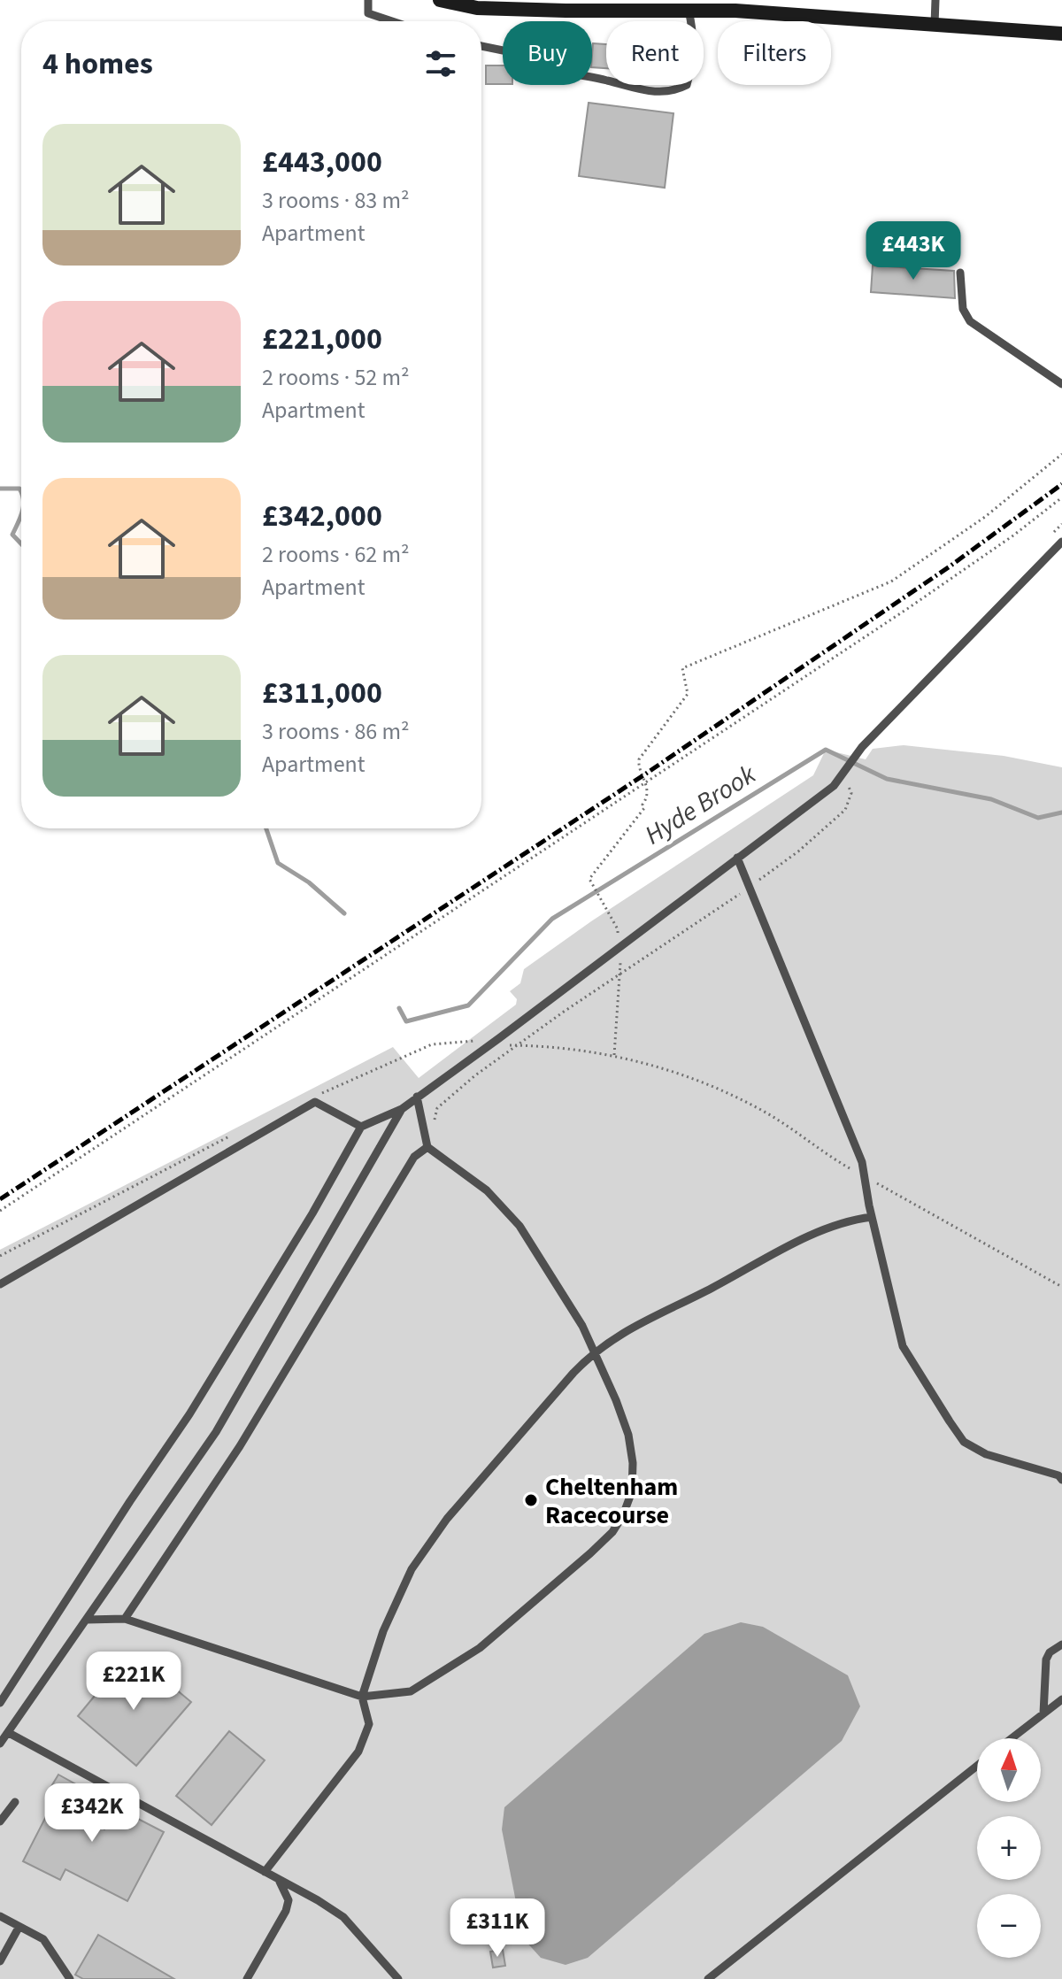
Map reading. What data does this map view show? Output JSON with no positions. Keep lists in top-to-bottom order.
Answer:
{
  "water": ["Hyde Brook"],
  "places": ["Cheltenham Racecourse"],
  "north": "top",
  "page": {
    "chip": ["Buy", "Rent", "Filters"],
    "heading": "4 homes",
    "list": [
      {
        "name": "£443,000",
        "note": "3 rooms · 83 m² · Apartment"
      },
      {
        "name": "£221,000",
        "note": "2 rooms · 52 m² · Apartment"
      },
      {
        "name": "£342,000",
        "note": "2 rooms · 62 m² · Apartment"
      },
      {
        "name": "£311,000",
        "note": "3 rooms · 86 m² · Apartment"
      }
    ],
    "price": [
      "£443K",
      "£221K",
      "£342K",
      "£311K"
    ],
    "map_buttons": ["+", "−"]
  }
}
